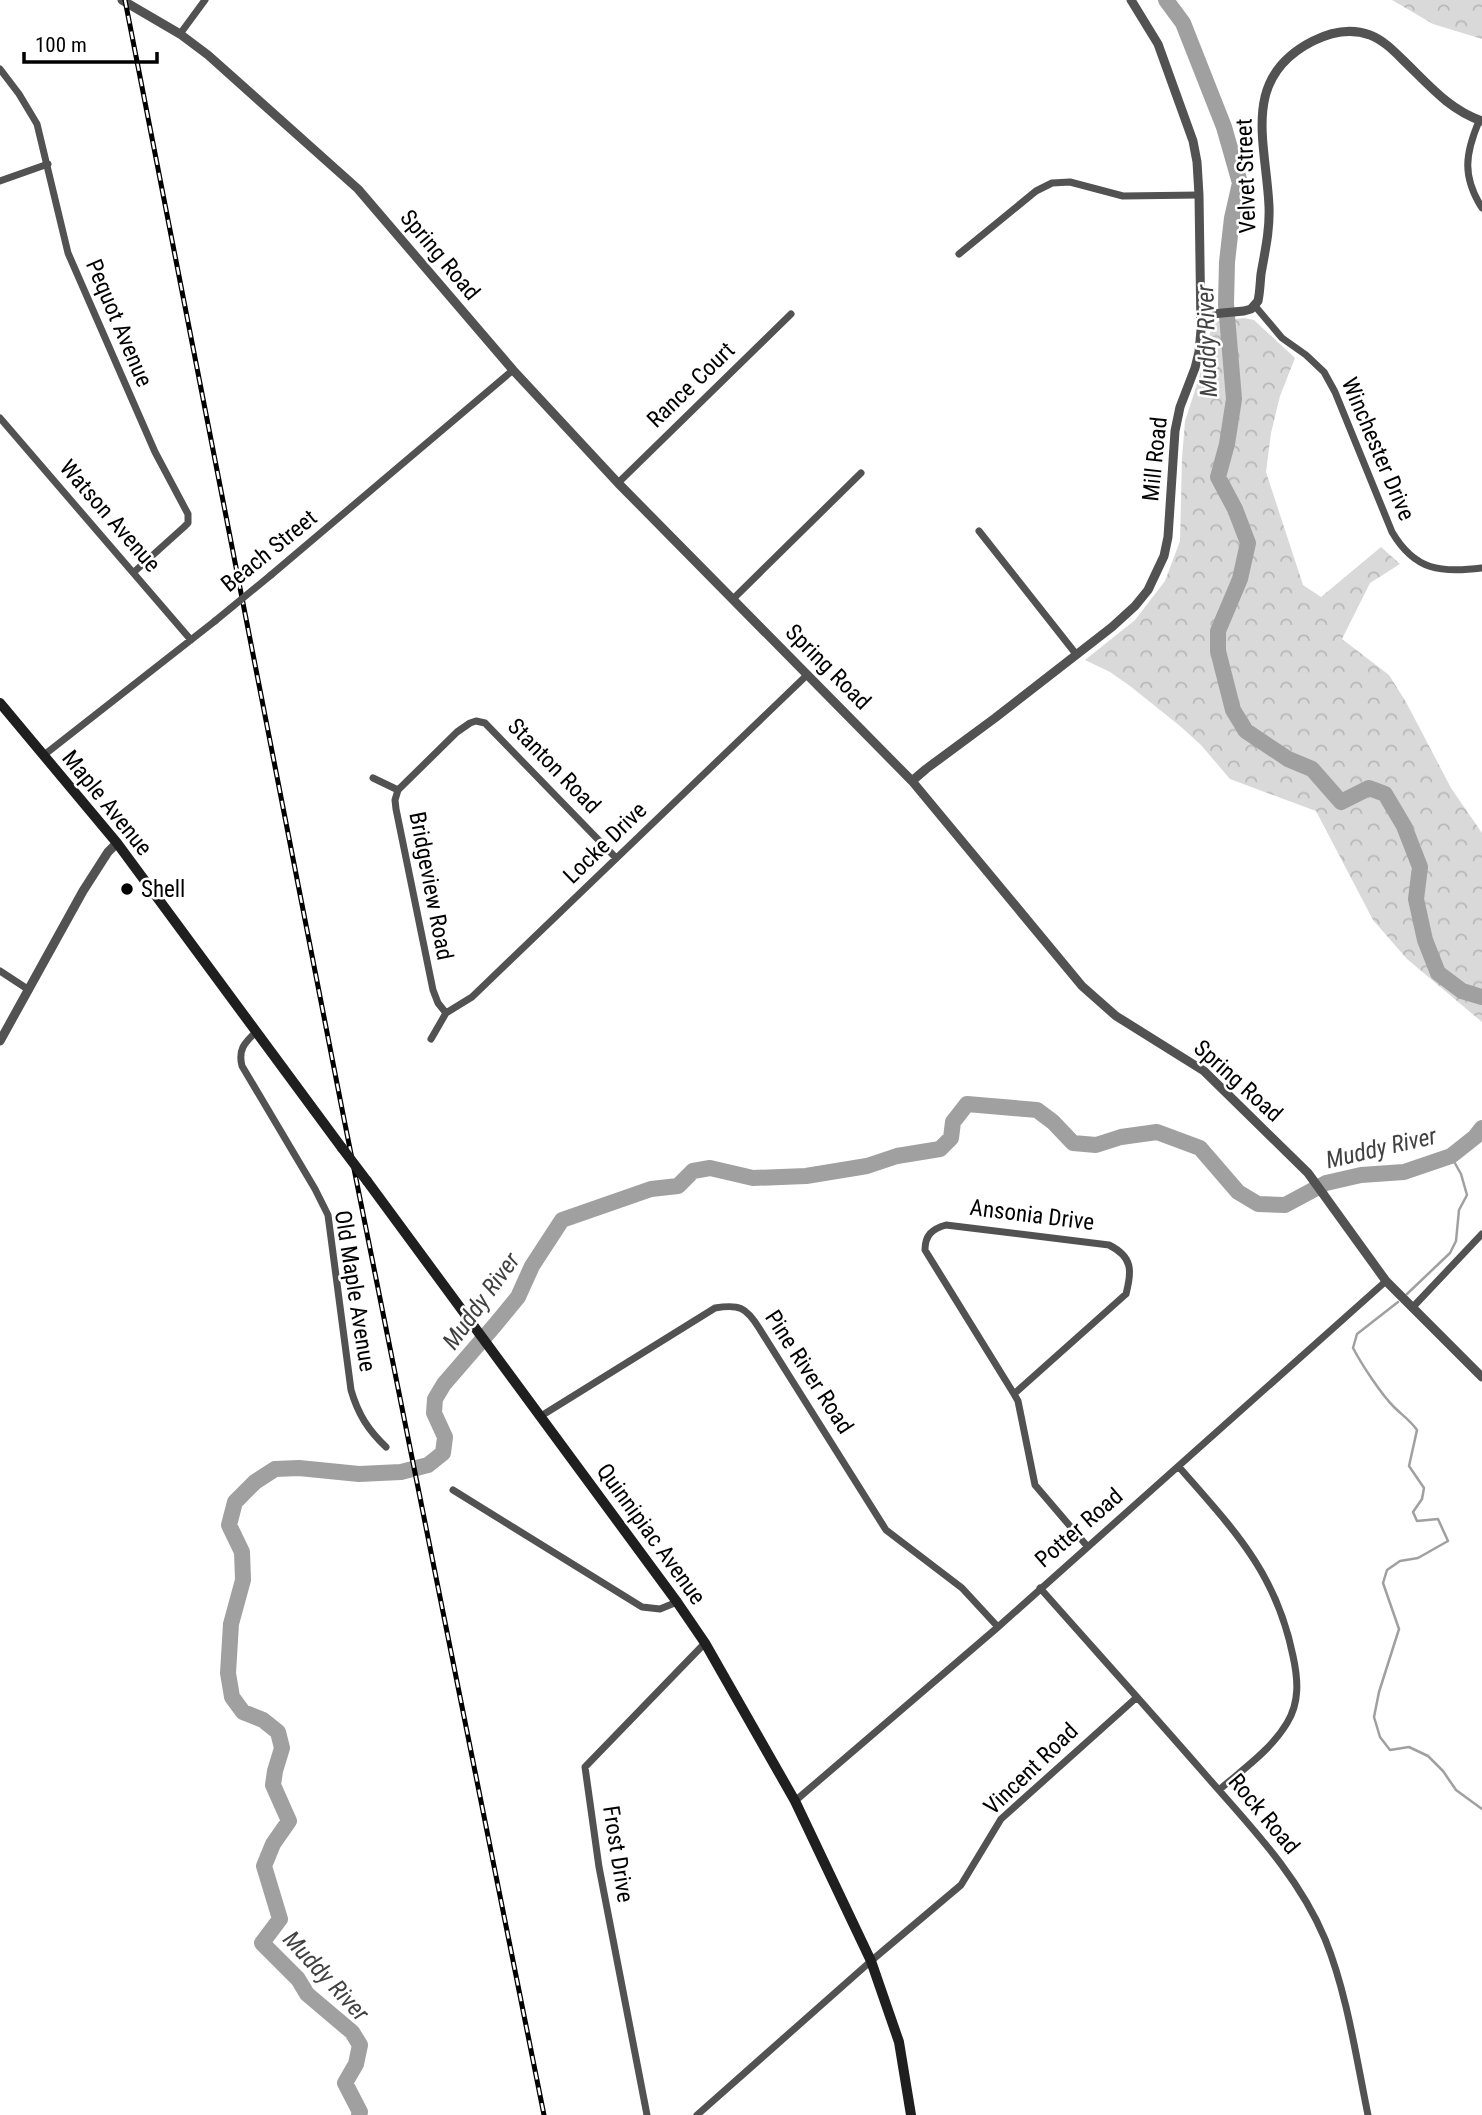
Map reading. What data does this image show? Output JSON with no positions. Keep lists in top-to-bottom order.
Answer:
{
  "streets": {
    "main road": ["Maple Avenue", "Quinnipiac Avenue"],
    "street": [
      "Velvet Street",
      "Spring Road",
      "Pequot Avenue",
      "Rance Court",
      "Winchester Drive",
      "Mill Road",
      "Watson Avenue",
      "Beach Street",
      "Stanton Road",
      "Locke Drive",
      "Bridgeview Road",
      "Ansonia Drive",
      "Old Maple Avenue",
      "Pine River Road",
      "Potter Road",
      "Vincent Road",
      "Rock Road",
      "Frost Drive"
    ]
  },
  "crossings": [
    ["Velvet Street", "Winchester Drive"],
    ["Spring Road", "Rance Court"],
    ["Spring Road", "Mill Road"],
    ["Spring Road", "Beach Street"],
    ["Spring Road", "Locke Drive"],
    ["Spring Road", "Potter Road"],
    ["Pequot Avenue", "Watson Avenue"],
    ["Watson Avenue", "Beach Street"],
    ["Beach Street", "Maple Avenue"],
    ["Stanton Road", "Locke Drive"],
    ["Stanton Road", "Bridgeview Road"],
    ["Maple Avenue", "Old Maple Avenue"],
    ["Maple Avenue", "Quinnipiac Avenue"],
    ["Locke Drive", "Bridgeview Road"],
    ["Ansonia Drive", "Potter Road"],
    ["Old Maple Avenue", "Quinnipiac Avenue"],
    ["Pine River Road", "Potter Road"],
    ["Pine River Road", "Quinnipiac Avenue"],
    ["Potter Road", "Quinnipiac Avenue"],
    ["Potter Road", "Rock Road"],
    ["Quinnipiac Avenue", "Vincent Road"],
    ["Quinnipiac Avenue", "Frost Drive"],
    ["Vincent Road", "Rock Road"]
  ],
  "water": ["Muddy River"],
  "places": ["Shell"],
  "scale_bar": "100 m"
}
